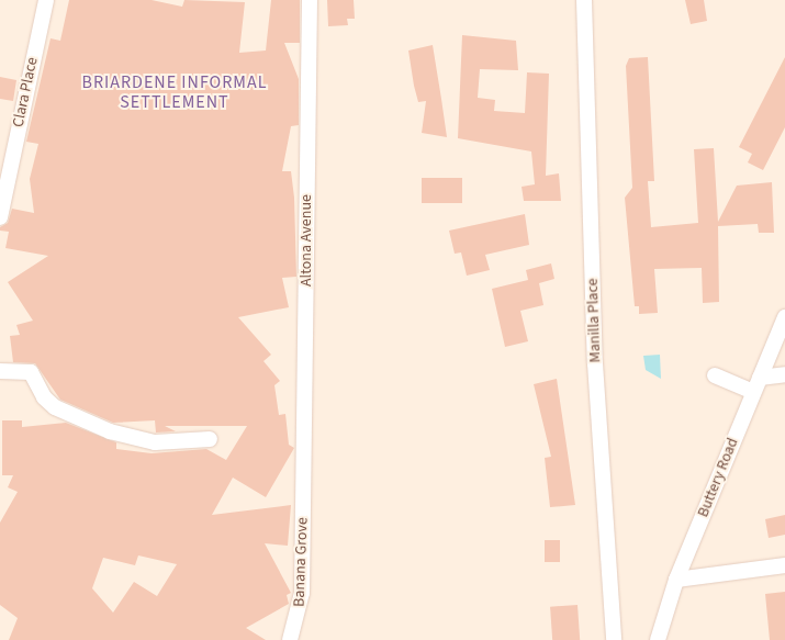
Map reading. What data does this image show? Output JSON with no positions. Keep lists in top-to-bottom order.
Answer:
{
  "streets": {
    "street": [
      "Clara Place",
      "Altona Avenue",
      "Manilla Place",
      "Buttery Road",
      "Banana Grove"
    ]
  },
  "crossings": [
    ["Altona Avenue", "Banana Grove"]
  ],
  "districts": ["BRIARDENE INFORMAL SETTLEMENT"]
}
